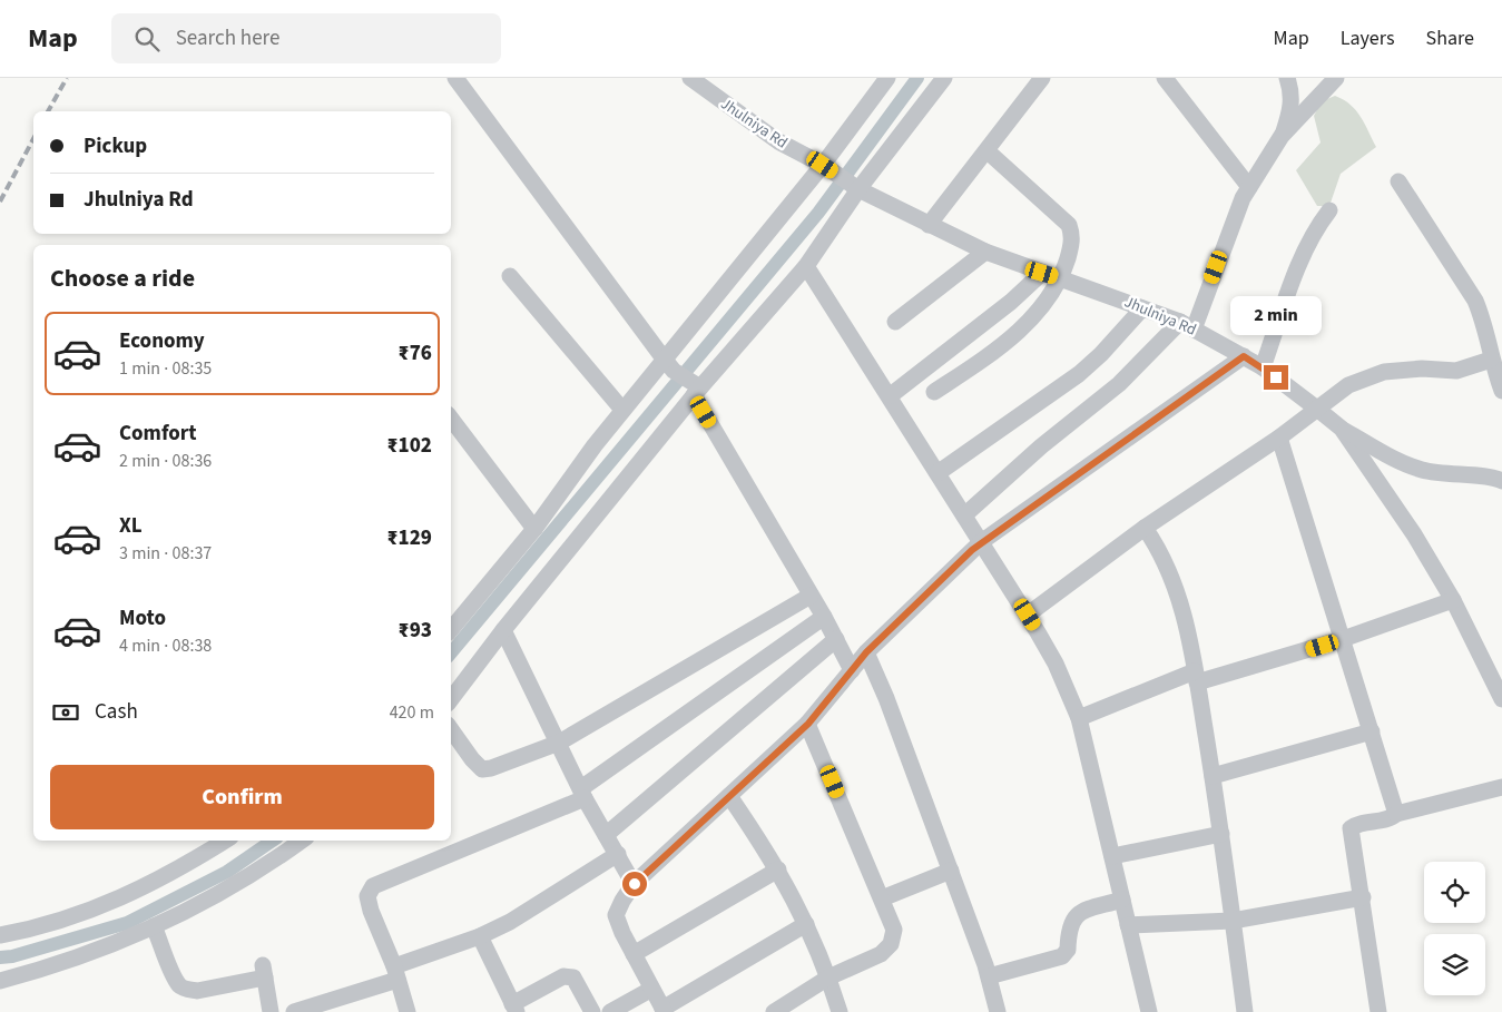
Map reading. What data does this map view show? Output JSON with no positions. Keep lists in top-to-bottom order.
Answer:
{
  "streets": {
    "street": ["Jhulniya Rd"]
  },
  "page": {
    "header": "Map",
    "search": "Search here",
    "nav": ["Map", "Layers", "Share"],
    "banner": ["Pickup", "Jhulniya Rd"],
    "heading": "Choose a ride",
    "bubble": "2 min",
    "list": [
      {
        "name": "Economy",
        "note": "1 min · 08:35",
        "value": "₹76"
      },
      {
        "name": "Comfort",
        "note": "2 min · 08:36",
        "value": "₹102"
      },
      {
        "name": "XL",
        "note": "3 min · 08:37",
        "value": "₹129"
      },
      {
        "name": "Moto",
        "note": "4 min · 08:38",
        "value": "₹93"
      }
    ],
    "pay": ["Cash", "420 m"],
    "buttons": "Confirm"
  }
}
